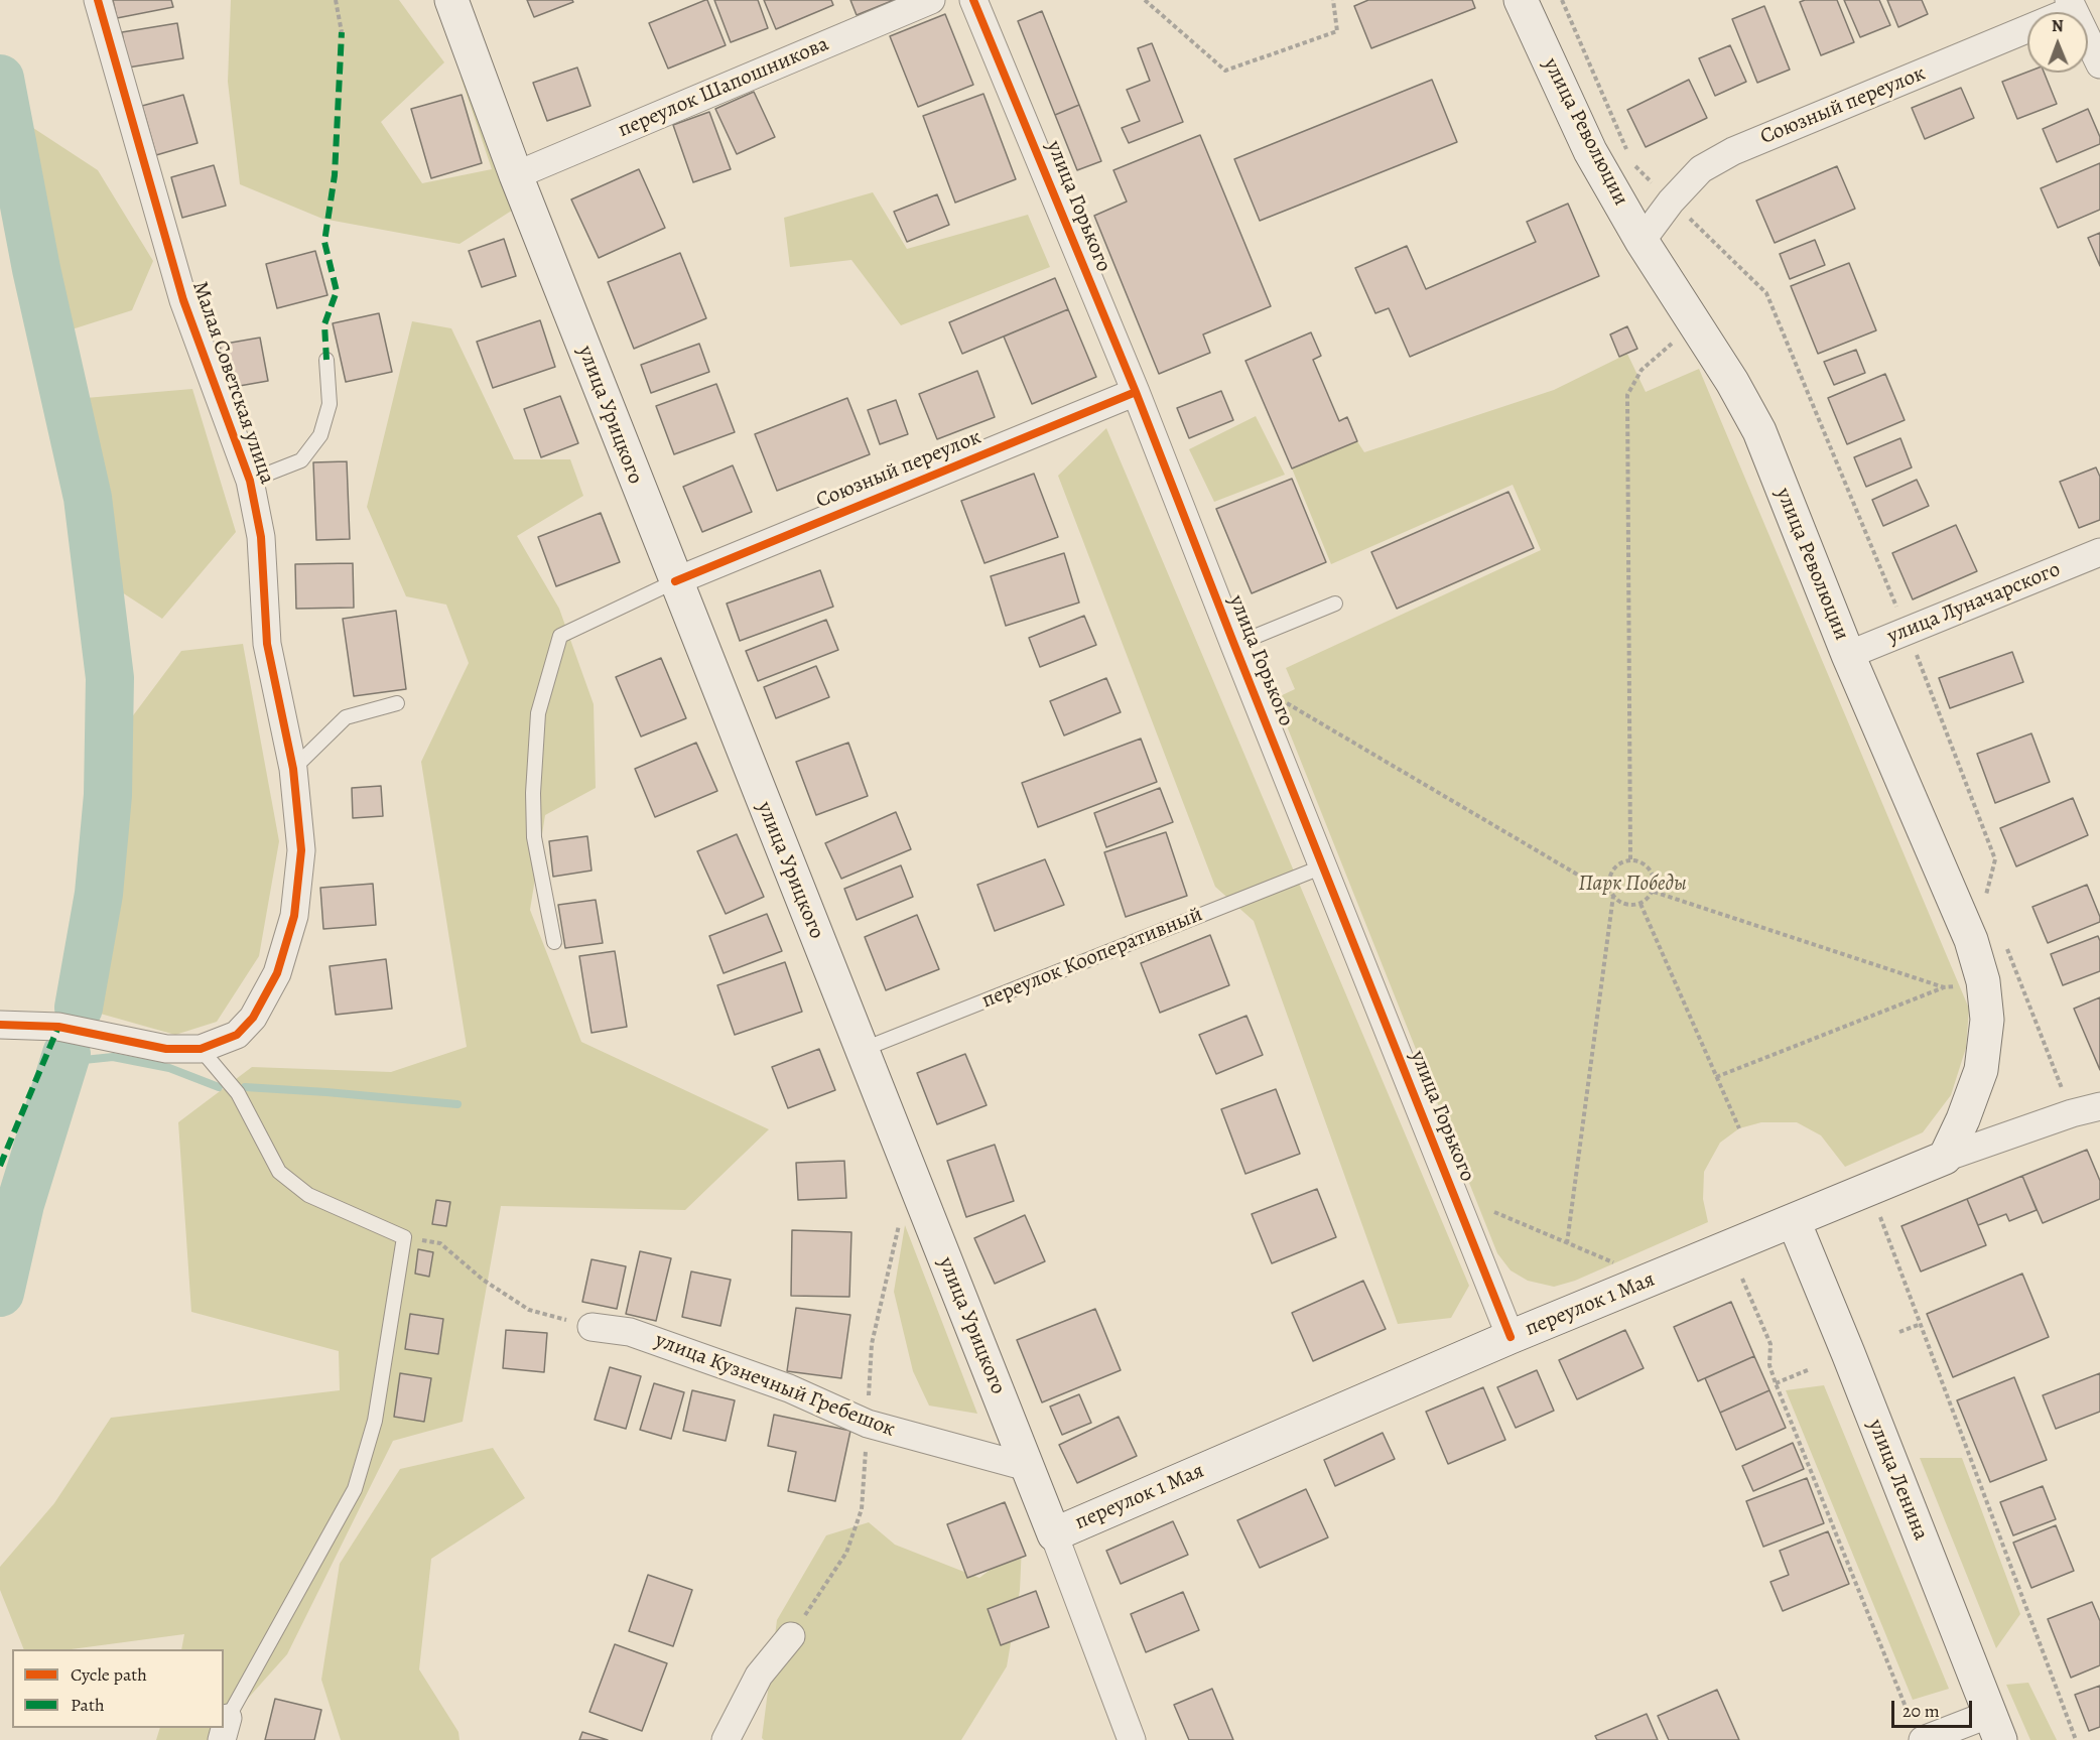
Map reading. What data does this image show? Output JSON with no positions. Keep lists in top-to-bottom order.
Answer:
{
  "streets": {
    "main road": [
      "улица Революции",
      "улица Урицкого",
      "переулок 1 Мая",
      "улица Ленина"
    ],
    "street": [
      "переулок Шапошникова",
      "Союзный переулок",
      "улица Горького",
      "Малая Советская улица",
      "улица Луначарского",
      "улица Кузнечный Гребешок"
    ],
    "lane": ["переулок Кооперативный"]
  },
  "crossings": [
    ["переулок Шапошникова", "улица Урицкого"],
    ["Союзный переулок", "улица Революции"],
    ["Союзный переулок", "улица Горького"],
    ["Союзный переулок", "улица Урицкого"],
    ["улица Революции", "улица Луначарского"],
    ["улица Революции", "переулок 1 Мая"],
    ["улица Горького", "переулок Кооперативный"],
    ["улица Горького", "переулок 1 Мая"],
    ["улица Урицкого", "переулок Кооперативный"],
    ["улица Урицкого", "переулок 1 Мая"],
    ["улица Урицкого", "улица Кузнечный Гребешок"],
    ["переулок 1 Мая", "улица Ленина"]
  ],
  "parks": ["Парк Победы"],
  "legend": ["Cycle path", "Path"],
  "scale_bar": "20 m",
  "north": "top"
}
